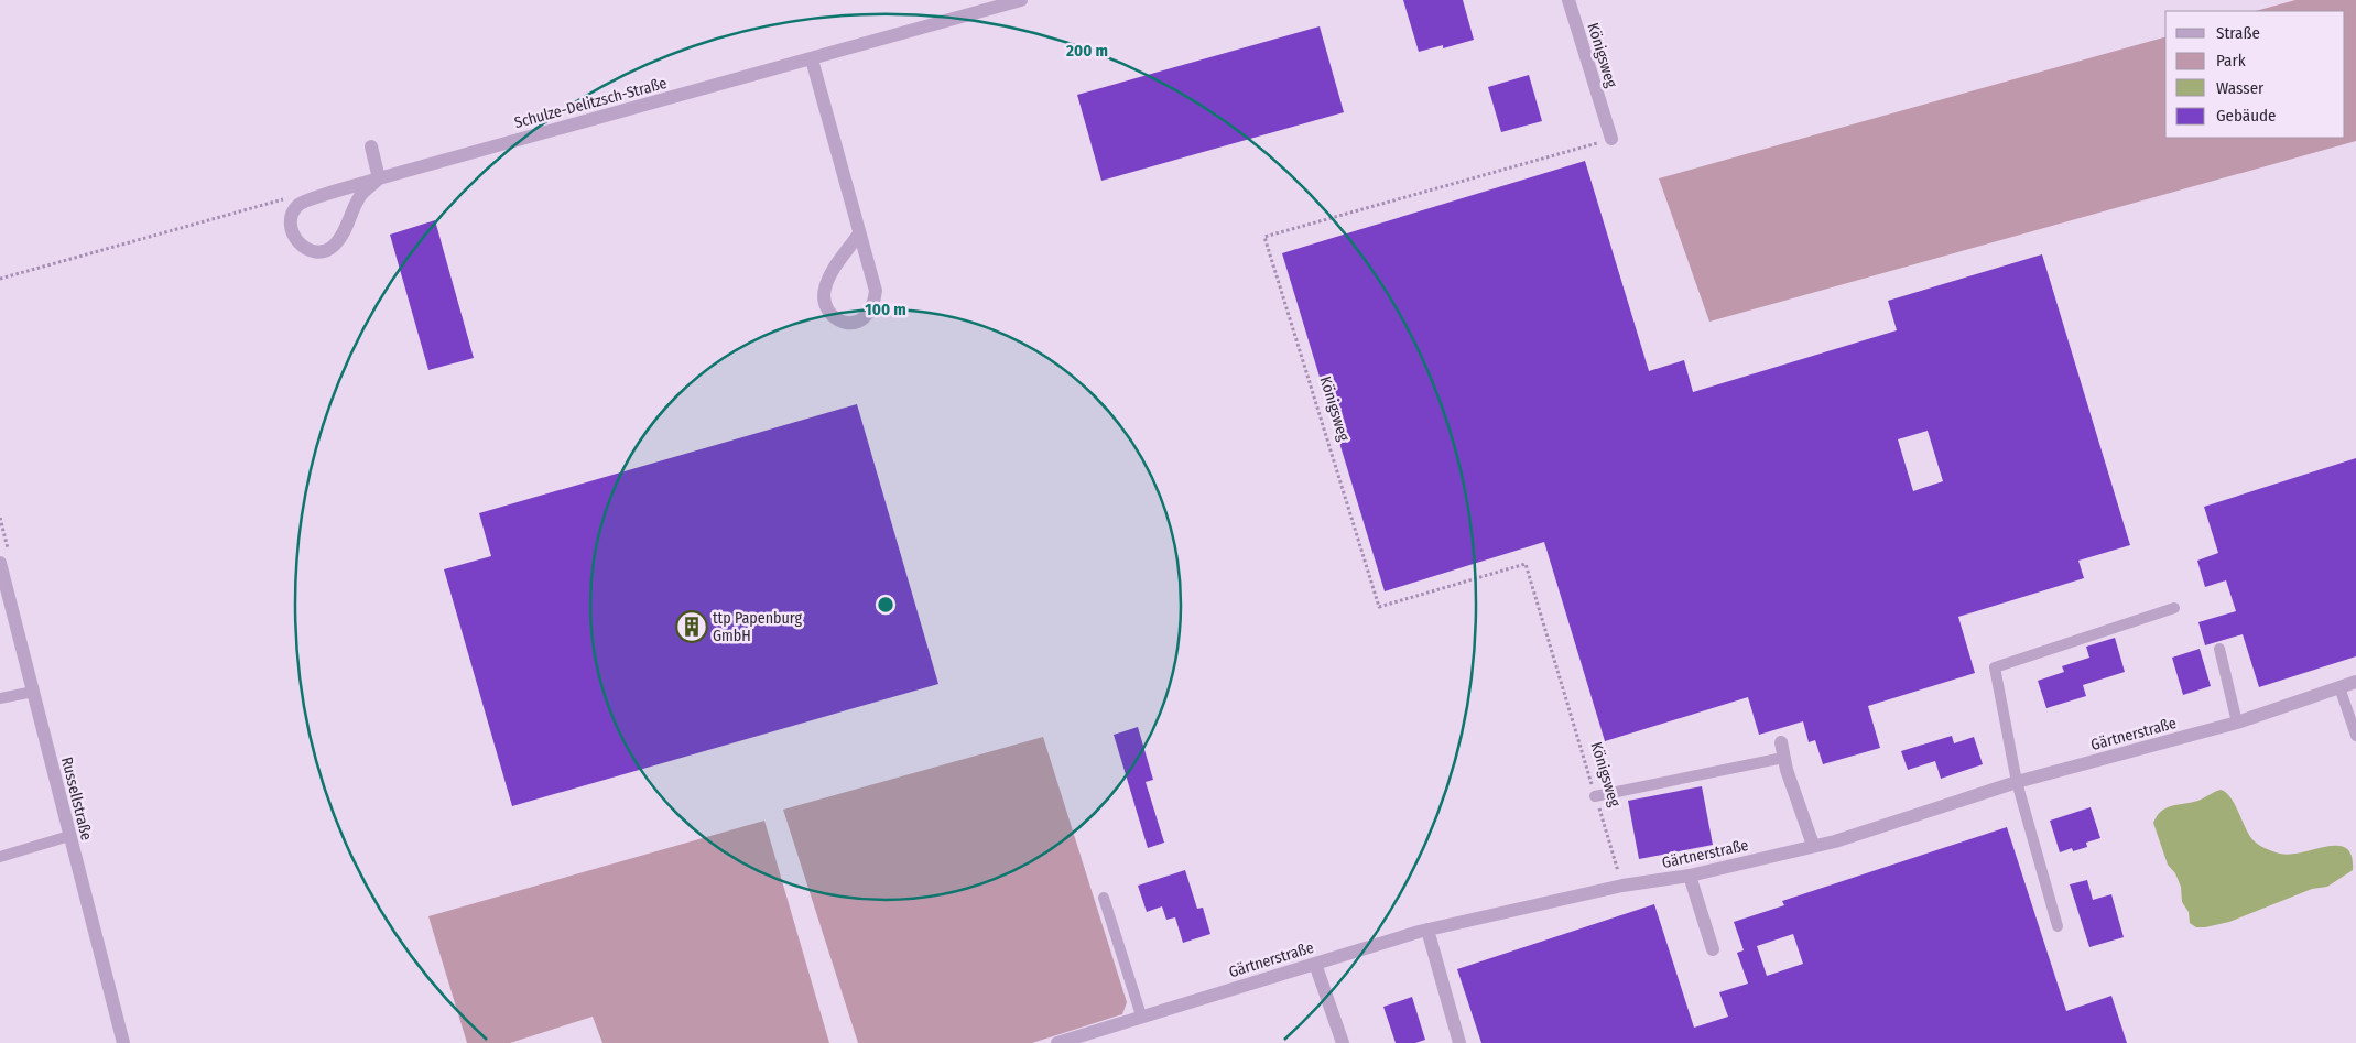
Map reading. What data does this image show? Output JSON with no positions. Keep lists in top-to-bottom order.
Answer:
{
  "streets": {
    "street": [
      "Königsweg",
      "Schulze-Delitzsch-Straße",
      "Gärtnerstraße",
      "Russellstraße"
    ]
  },
  "crossings": [
    ["Königsweg", "Gärtnerstraße"]
  ],
  "places": {
    "building": ["ttp Papenburg GmbH"]
  },
  "legend": [
    "Straße",
    "Park",
    "Wasser",
    "Gebäude"
  ],
  "rings": ["200 m", "100 m"]
}
